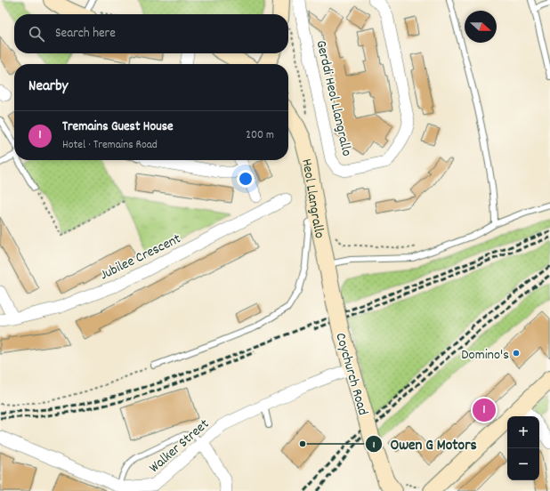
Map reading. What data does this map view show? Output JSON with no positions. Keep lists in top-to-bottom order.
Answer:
{
  "streets": {
    "street": [
      "Gerddi Heol Llangrallo",
      "Heol Llangrallo",
      "Jubilee Crescent",
      "Coychurch Road",
      "Walker Street"
    ]
  },
  "crossings": [
    ["Heol Llangrallo", "Coychurch Road"],
    ["Coychurch Road", "Walker Street"]
  ],
  "places": ["Domino's", "Owen G Motors"],
  "north": "right",
  "page": {
    "search": "Search here",
    "heading": "Nearby",
    "list": [
      {
        "mark": "1",
        "name": "Tremains Guest House",
        "note": "Hotel · Tremains Road",
        "value": "200 m"
      }
    ],
    "pins": "1",
    "map_buttons": ["+", "−"]
  }
}
